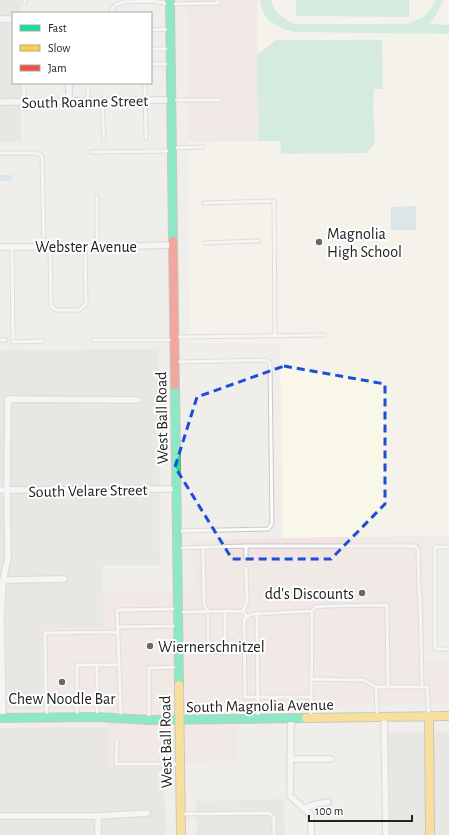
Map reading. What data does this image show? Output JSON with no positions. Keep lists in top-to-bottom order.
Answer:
{
  "streets": {
    "main road": ["West Ball Road", "South Magnolia Avenue"],
    "street": ["South Roanne Street", "Webster Avenue", "South Velare Street"]
  },
  "crossings": [
    ["South Roanne Street", "West Ball Road"],
    ["Webster Avenue", "West Ball Road"],
    ["West Ball Road", "South Velare Street"],
    ["West Ball Road", "South Magnolia Avenue"]
  ],
  "places": [
    "Magnolia High School",
    "dd's Discounts",
    "Wiernerschnitzel",
    "Chew Noodle Bar"
  ],
  "legend": ["Fast", "Slow", "Jam"],
  "scale_bar": "100 m"
}
